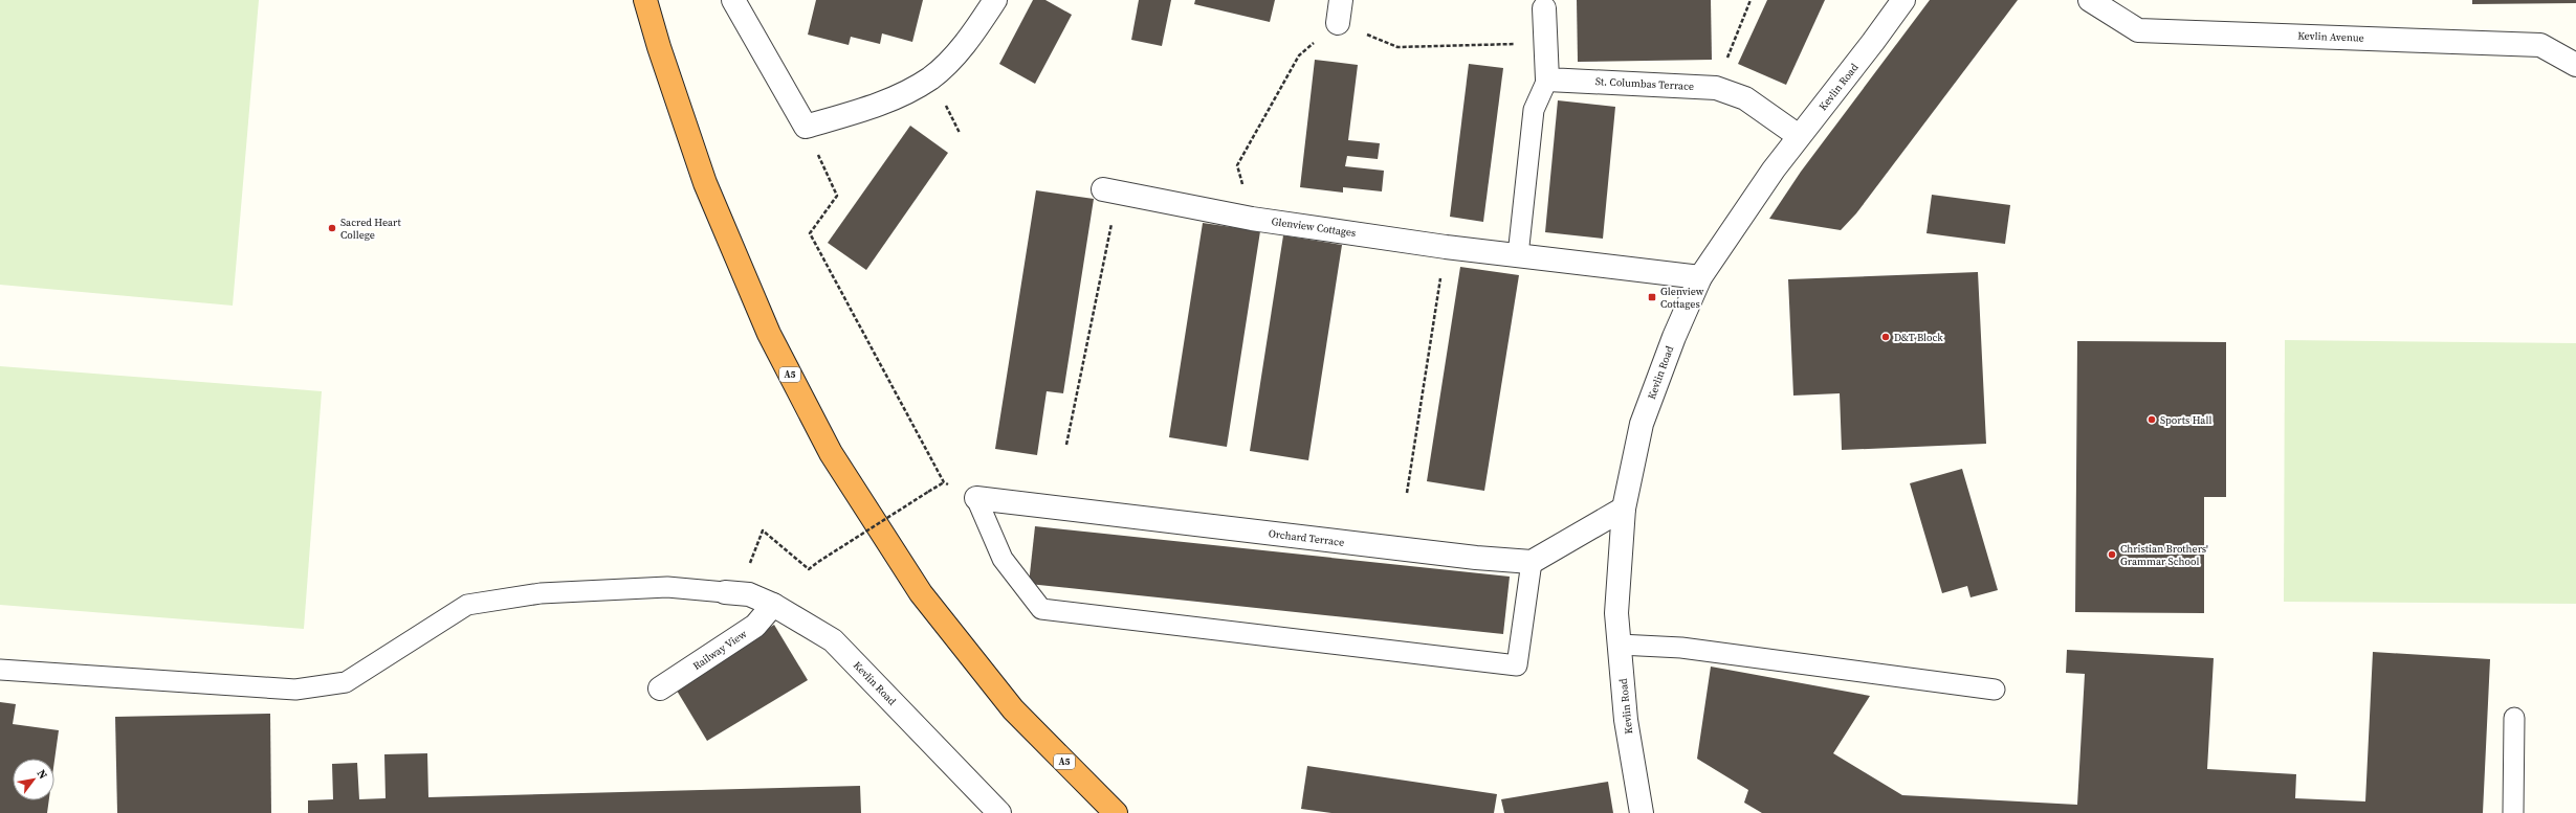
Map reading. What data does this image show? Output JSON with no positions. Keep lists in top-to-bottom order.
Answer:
{
  "streets": {
    "highway": ["A5"],
    "street": [
      "Kevlin Avenue",
      "St. Columbas Terrace",
      "Kevlin Road",
      "Glenview Cottages",
      "Orchard Terrace",
      "Railway View"
    ]
  },
  "crossings": [
    ["St. Columbas Terrace", "Kevlin Road"],
    ["Kevlin Road", "Glenview Cottages"],
    ["Kevlin Road", "Railway View"]
  ],
  "places": {
    "other": [
      "Sacred Heart College",
      "D&T Block",
      "Sports Hall",
      "Christian Brothers' Grammar School"
    ],
    "transit": ["Glenview Cottages"]
  },
  "north": "top right"
}
